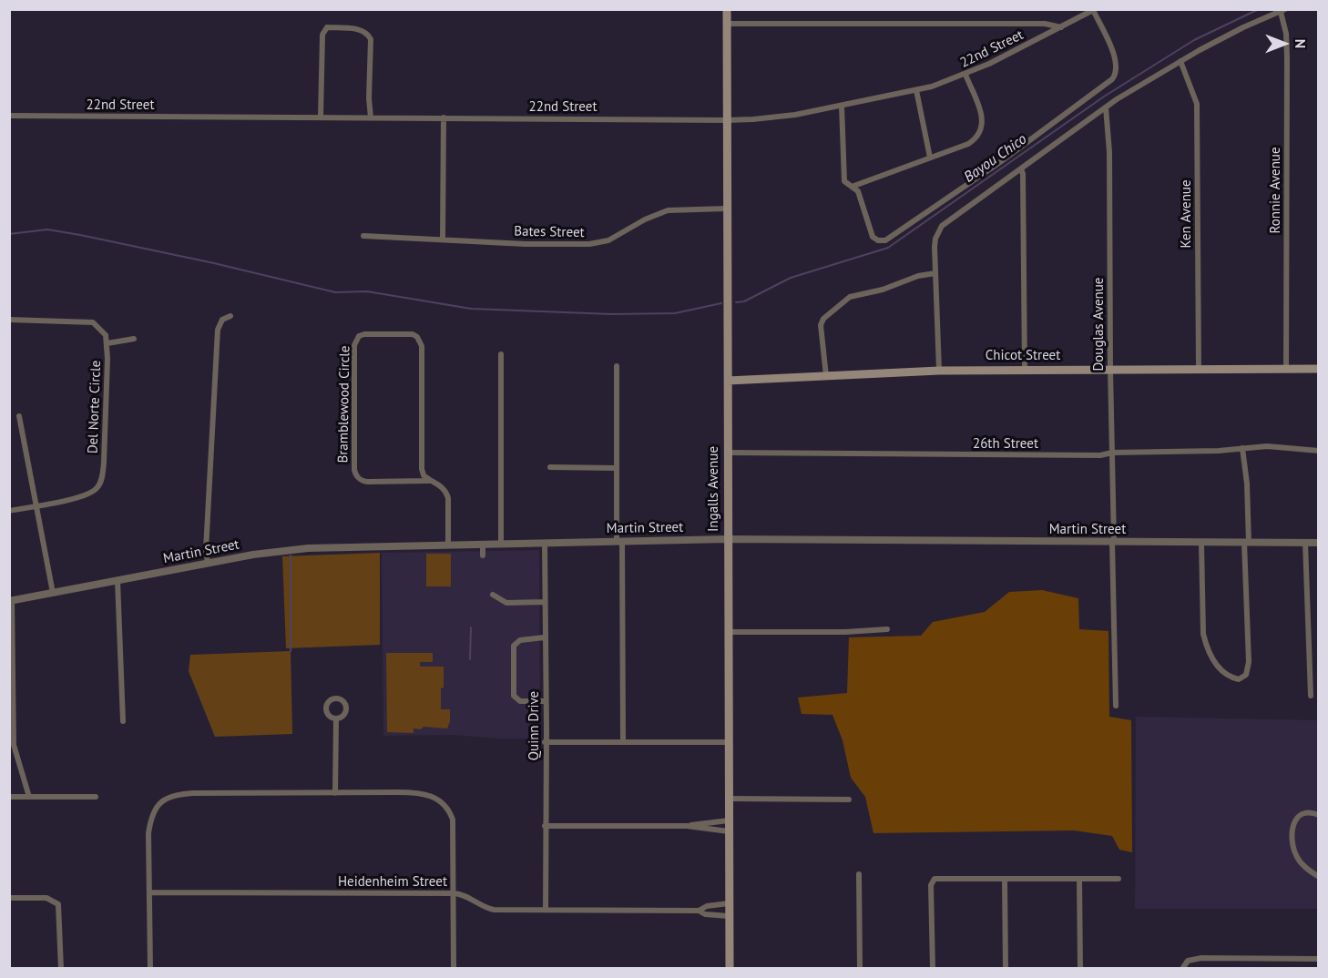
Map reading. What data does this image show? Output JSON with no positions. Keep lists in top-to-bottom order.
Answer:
{
  "streets": {
    "main road": ["Chicot Street", "Ingalls Avenue"],
    "street": [
      "22nd Street",
      "Ronnie Avenue",
      "Ken Avenue",
      "Bates Street",
      "Douglas Avenue",
      "Bramblewood Circle",
      "Del Norte Circle",
      "26th Street",
      "Martin Street",
      "Quinn Drive",
      "Heidenheim Street"
    ]
  },
  "crossings": [
    ["22nd Street", "Ingalls Avenue"],
    ["Ronnie Avenue", "Chicot Street"],
    ["Ken Avenue", "Chicot Street"],
    ["Bates Street", "Ingalls Avenue"],
    ["Douglas Avenue", "Chicot Street"],
    ["Douglas Avenue", "26th Street"],
    ["Douglas Avenue", "Martin Street"],
    ["Chicot Street", "Ingalls Avenue"],
    ["Bramblewood Circle", "Martin Street"],
    ["26th Street", "Ingalls Avenue"],
    ["Ingalls Avenue", "Martin Street"],
    ["Ingalls Avenue", "Heidenheim Street"],
    ["Martin Street", "Quinn Drive"],
    ["Quinn Drive", "Heidenheim Street"]
  ],
  "water": ["Bayou Chico"],
  "north": "right"
}
